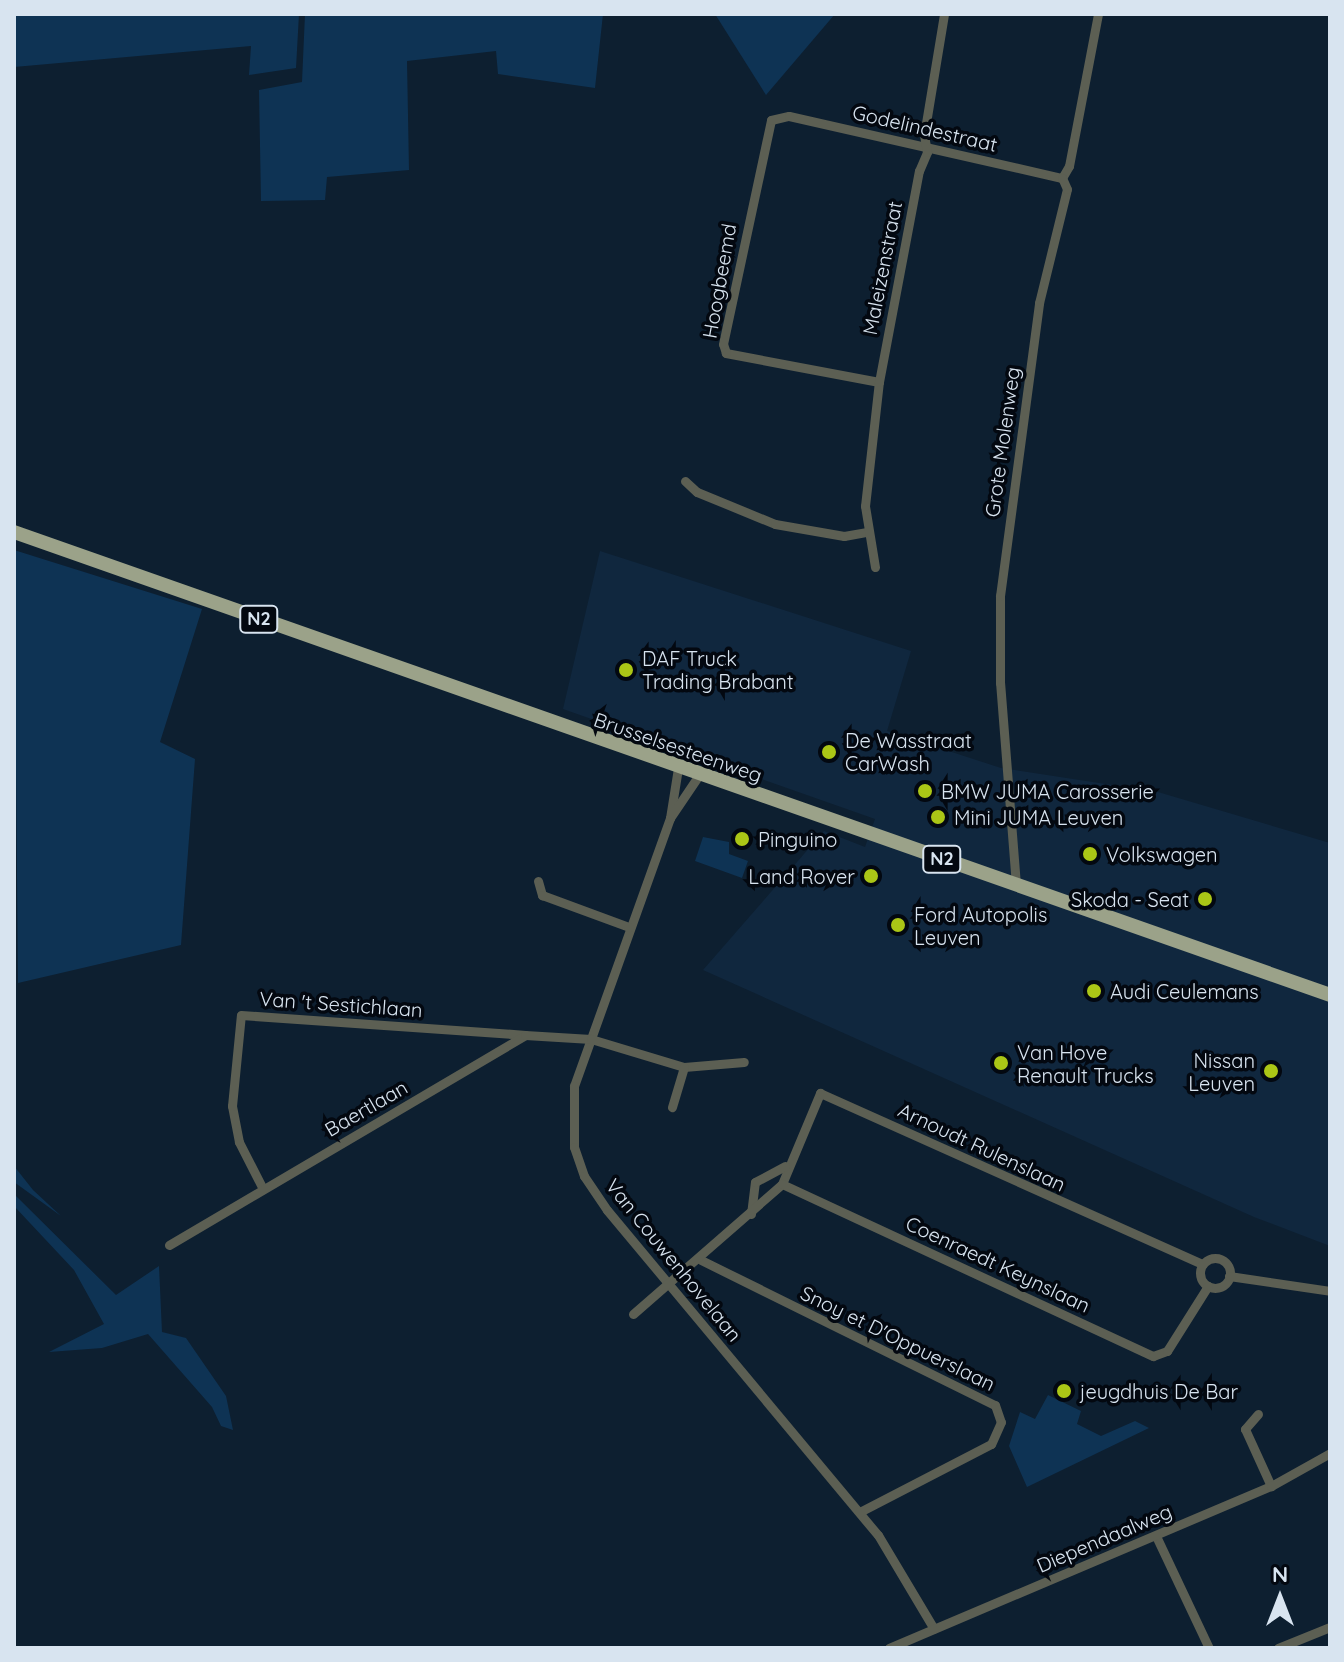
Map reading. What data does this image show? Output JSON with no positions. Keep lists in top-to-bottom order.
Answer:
{
  "streets": {
    "main road": ["N2", "Brusselsesteenweg"],
    "street": [
      "Godelindestraat",
      "Maleizenstraat",
      "Hoogbeemd",
      "Grote Molenweg",
      "Van 't Sestichlaan",
      "Baertlaan",
      "Arnoudt Rulenslaan",
      "Van Couwenhovelaan",
      "Coenraedt Keynslaan",
      "Snoy et D'Oppuerslaan",
      "Diependaalweg"
    ]
  },
  "crossings": [
    ["Godelindestraat", "Maleizenstraat"],
    ["Godelindestraat", "Hoogbeemd"],
    ["Godelindestraat", "Grote Molenweg"],
    ["Maleizenstraat", "Hoogbeemd"],
    ["Grote Molenweg", "Brusselsesteenweg"],
    ["Brusselsesteenweg", "Van Couwenhovelaan"],
    ["Van 't Sestichlaan", "Baertlaan"],
    ["Arnoudt Rulenslaan", "Coenraedt Keynslaan"],
    ["Van Couwenhovelaan", "Snoy et D'Oppuerslaan"],
    ["Van Couwenhovelaan", "Diependaalweg"]
  ],
  "places": [
    "DAF Truck Trading Brabant",
    "De Wasstraat CarWash",
    "BMW JUMA Carosserie",
    "Mini JUMA Leuven",
    "Pinguino",
    "Volkswagen",
    "Land Rover",
    "Skoda - Seat",
    "Ford Autopolis Leuven",
    "Audi Ceulemans",
    "Van Hove Renault Trucks",
    "Nissan Leuven",
    "jeugdhuis De Bar"
  ],
  "north": "top"
}
